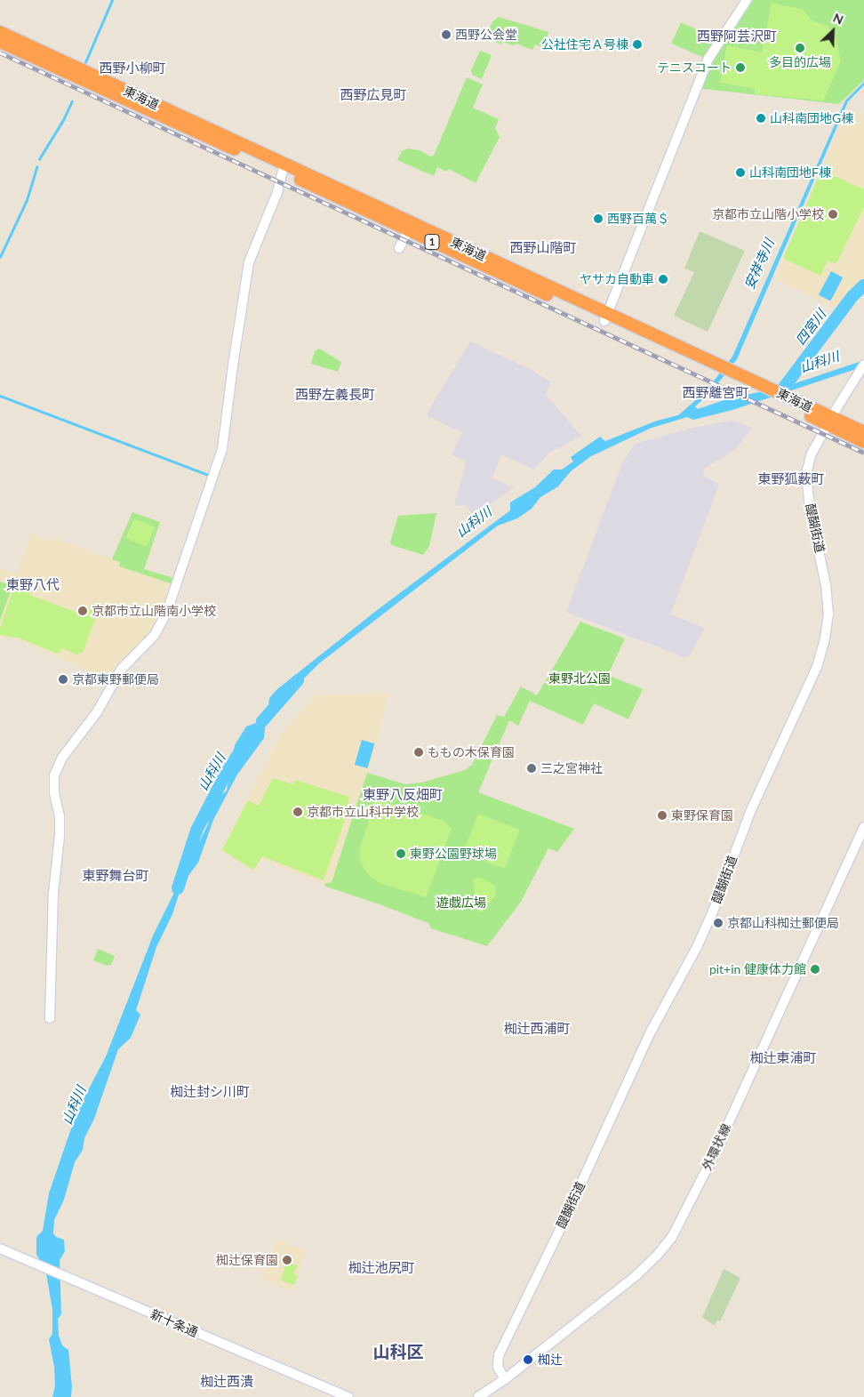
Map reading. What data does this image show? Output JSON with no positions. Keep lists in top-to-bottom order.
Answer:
{
  "streets": {
    "highway": ["東海道", "1"],
    "street": ["醍醐街道", "外環状線", "新十条通"]
  },
  "crossings": [
    ["東海道", "醍醐街道"],
    ["醍醐街道", "外環状線"]
  ],
  "districts": [
    "西野阿芸沢町",
    "西野小柳町",
    "西野広見町",
    "西野山階町",
    "西野離宮町",
    "西野左義長町",
    "東野狐薮町",
    "東野八代",
    "東野八反畑町",
    "東野舞台町",
    "椥辻西浦町",
    "椥辻東浦町",
    "椥辻封シ川町",
    "椥辻池尻町",
    "山科区",
    "椥辻西潰"
  ],
  "water": ["安祥寺川", "四宮川", "山科川"],
  "parks": ["東野北公園", "遊戯広場"],
  "places": [
    "西野公会堂",
    "公社住宅Ａ号棟",
    "多目的広場",
    "テニスコート",
    "山科南団地G棟",
    "山科南団地F棟",
    "京都市立山階小学校",
    "西野百萬＄",
    "ヤサカ自動車",
    "京都市立山階南小学校",
    "京都東野郵便局",
    "ももの木保育園",
    "三之宮神社",
    "京都市立山科中学校",
    "東野保育園",
    "東野公園野球場",
    "京都山科椥辻郵便局",
    "pit+in 健康体力館",
    "椥辻保育園",
    "椥辻"
  ],
  "north": "top right"
}
